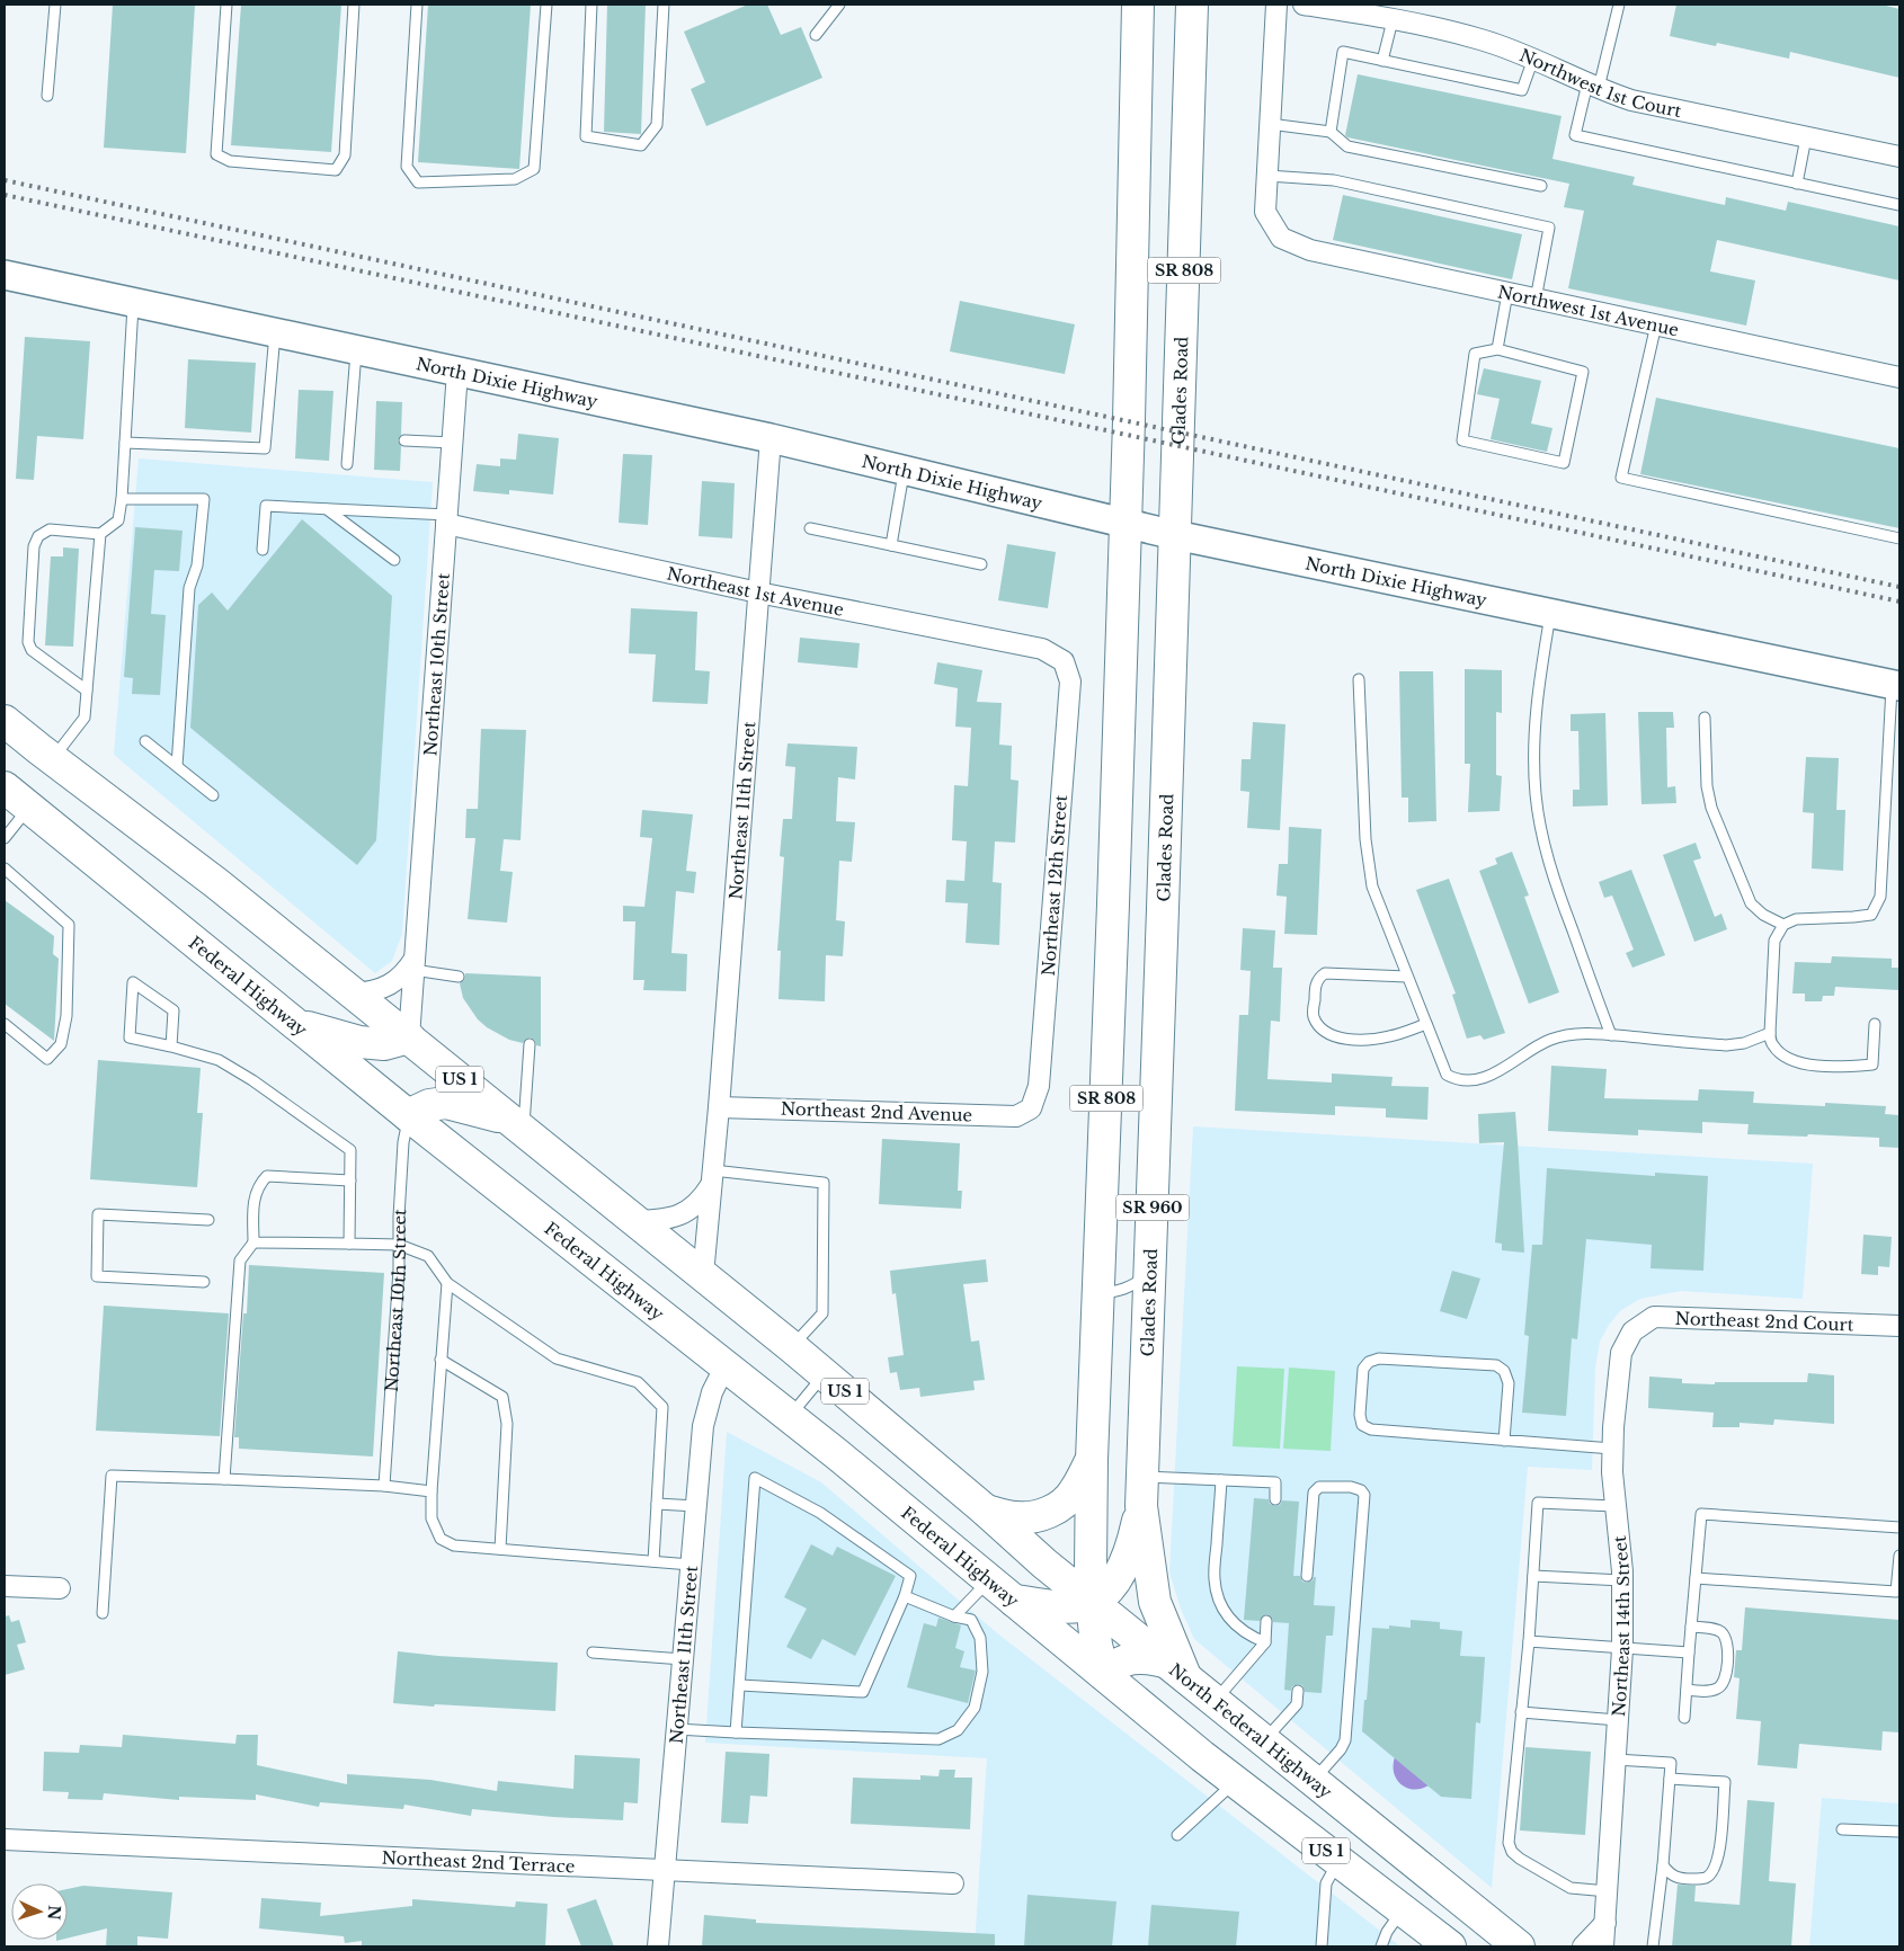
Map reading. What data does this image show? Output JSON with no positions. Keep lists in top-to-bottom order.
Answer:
{
  "streets": {
    "main road": [
      "SR 808",
      "North Dixie Highway",
      "Glades Road",
      "Federal Highway",
      "US 1",
      "SR 960",
      "North Federal Highway"
    ],
    "street": [
      "Northwest 1st Court",
      "Northwest 1st Avenue",
      "Northeast 1st Avenue",
      "Northeast 10th Street",
      "Northeast 11th Street",
      "Northeast 12th Street",
      "Northeast 2nd Avenue",
      "Northeast 2nd Court",
      "Northeast 14th Street",
      "Northeast 2nd Terrace"
    ]
  },
  "crossings": [
    ["SR 808", "North Dixie Highway"],
    ["SR 808", "Federal Highway"],
    ["SR 808", "North Federal Highway"],
    ["North Dixie Highway", "Glades Road"],
    ["North Dixie Highway", "Northeast 10th Street"],
    ["North Dixie Highway", "Northeast 11th Street"],
    ["Glades Road", "North Federal Highway"],
    ["Northeast 1st Avenue", "Northeast 10th Street"],
    ["Northeast 1st Avenue", "Northeast 11th Street"],
    ["Northeast 1st Avenue", "Northeast 12th Street"],
    ["Northeast 10th Street", "Federal Highway"],
    ["Northeast 10th Street", "US 1"],
    ["Northeast 11th Street", "Federal Highway"],
    ["Northeast 11th Street", "US 1"],
    ["Northeast 11th Street", "Northeast 2nd Avenue"],
    ["Northeast 11th Street", "Northeast 2nd Terrace"],
    ["Northeast 12th Street", "Northeast 2nd Avenue"],
    ["Federal Highway", "US 1"],
    ["US 1", "North Federal Highway"],
    ["Northeast 2nd Court", "Northeast 14th Street"]
  ],
  "north": "right"
}
